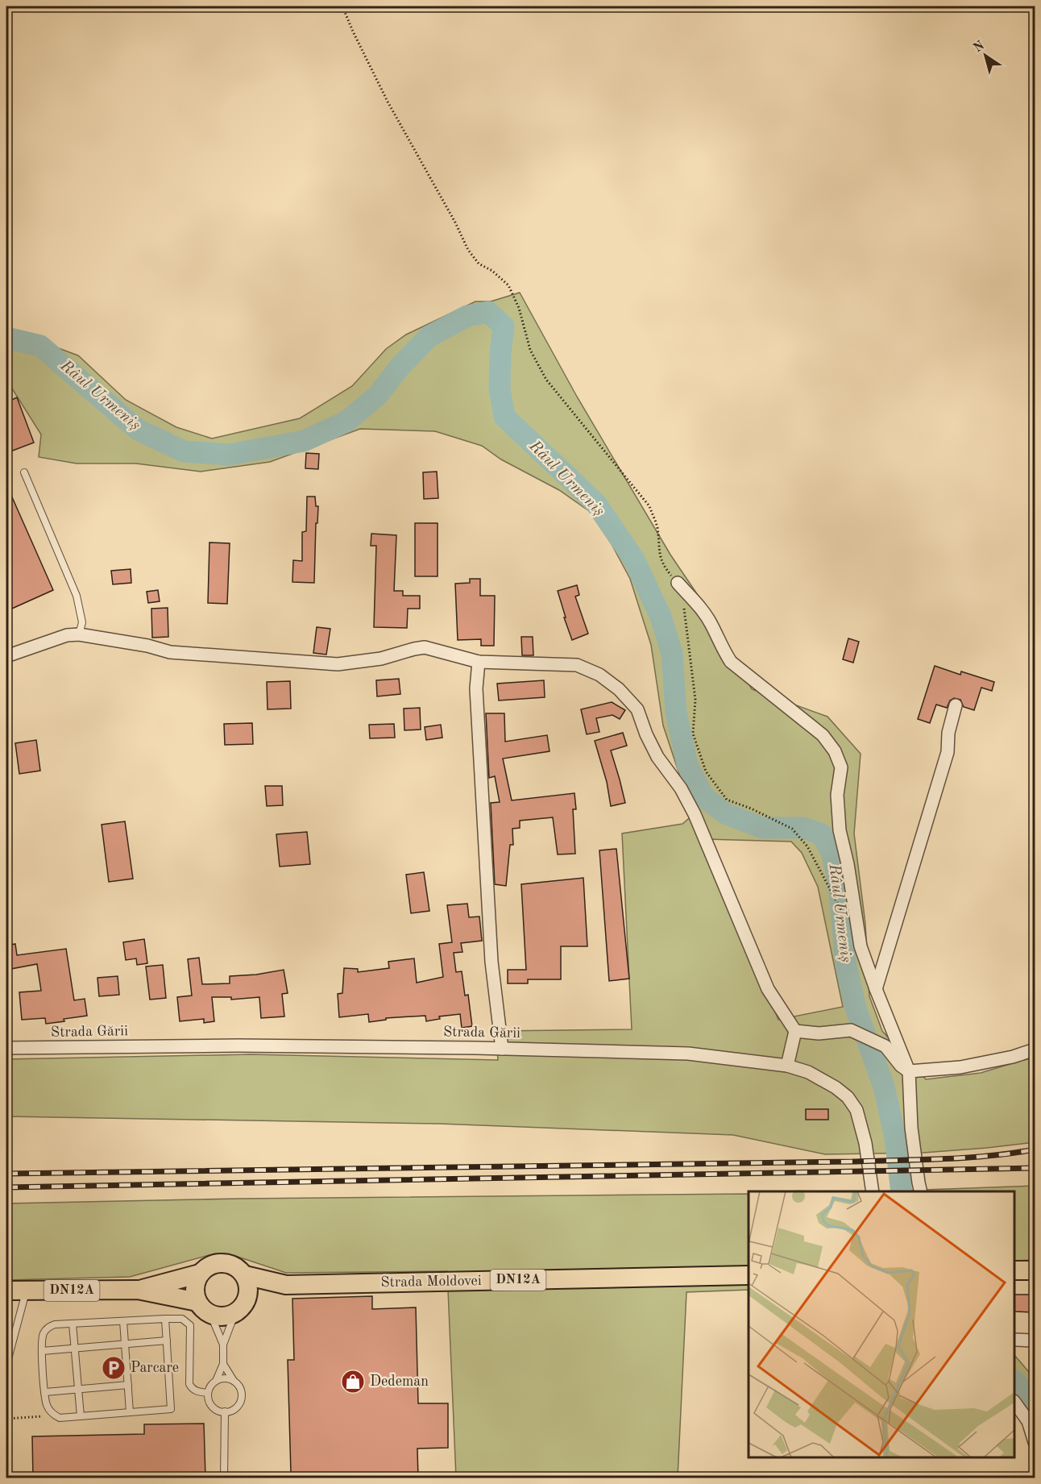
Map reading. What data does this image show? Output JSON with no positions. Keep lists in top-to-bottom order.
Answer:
{
  "streets": {
    "main road": ["DN12A", "Strada Moldovei"],
    "street": ["Strada Gării"]
  },
  "water": ["Râul Urmeniș"],
  "places": {
    "parking": ["Parcare"],
    "shop": ["Dedeman"]
  },
  "north": "top left"
}
